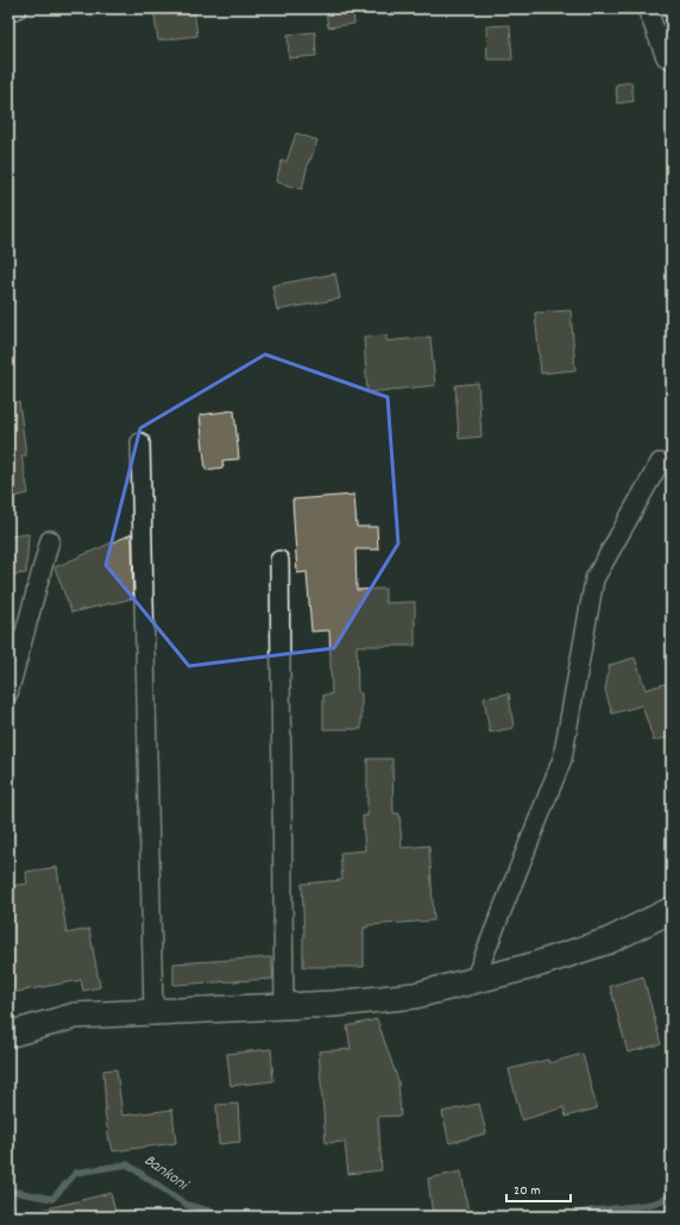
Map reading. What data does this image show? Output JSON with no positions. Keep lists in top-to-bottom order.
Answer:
{
  "water": ["Bankoni"],
  "scale_bar": "20 m"
}
